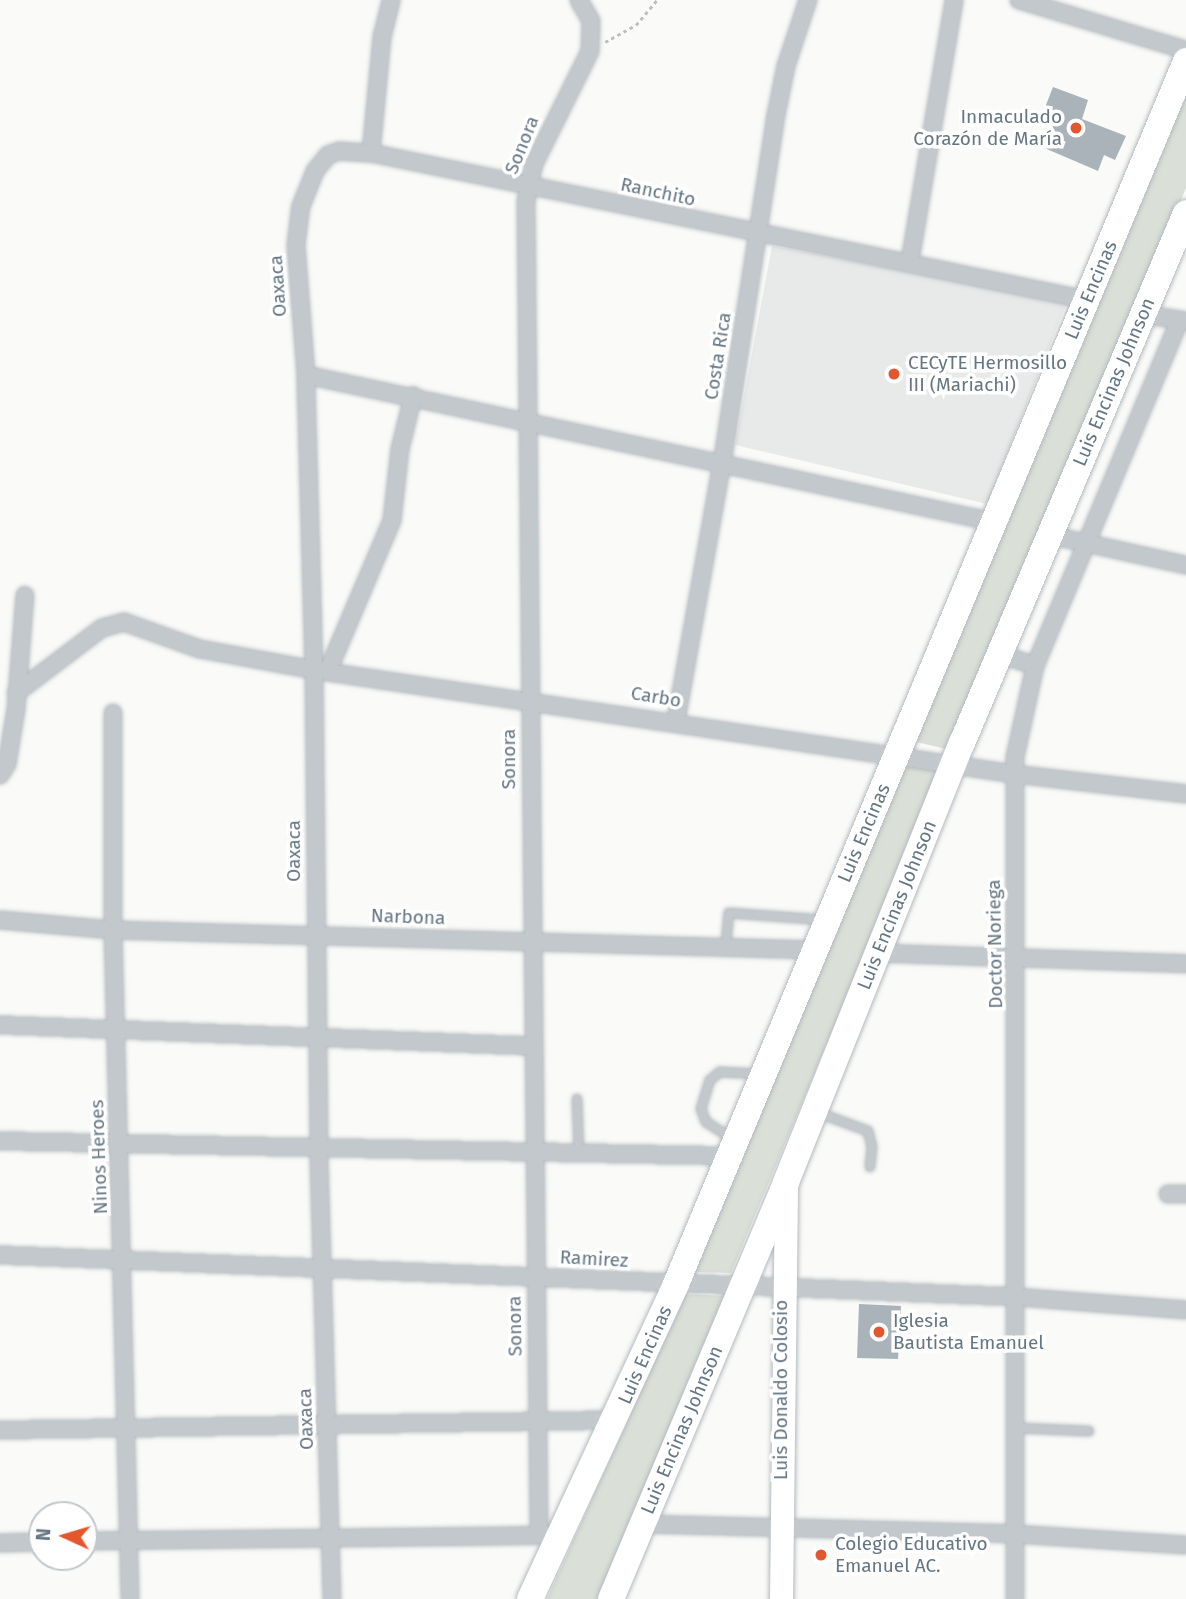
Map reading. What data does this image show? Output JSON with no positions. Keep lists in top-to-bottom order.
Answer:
{
  "streets": {
    "main road": ["Luis Encinas", "Luis Encinas Johnson", "Luis Donaldo Colosio"],
    "street": [
      "Sonora",
      "Ranchito",
      "Oaxaca",
      "Costa Rica",
      "Carbo",
      "Narbona",
      "Doctor Noriega",
      "Ninos Heroes",
      "Ramirez"
    ]
  },
  "crossings": [
    ["Sonora", "Ranchito"],
    ["Sonora", "Luis Encinas"],
    ["Sonora", "Carbo"],
    ["Sonora", "Narbona"],
    ["Sonora", "Ramirez"],
    ["Ranchito", "Oaxaca"],
    ["Ranchito", "Luis Encinas"],
    ["Ranchito", "Costa Rica"],
    ["Oaxaca", "Carbo"],
    ["Oaxaca", "Narbona"],
    ["Oaxaca", "Ramirez"],
    ["Luis Encinas", "Carbo"],
    ["Luis Encinas", "Narbona"],
    ["Luis Encinas", "Ramirez"],
    ["Costa Rica", "Carbo"],
    ["Luis Encinas Johnson", "Carbo"],
    ["Luis Encinas Johnson", "Ramirez"],
    ["Luis Encinas Johnson", "Luis Donaldo Colosio"],
    ["Carbo", "Doctor Noriega"],
    ["Narbona", "Ninos Heroes"],
    ["Doctor Noriega", "Ramirez"],
    ["Ninos Heroes", "Ramirez"],
    ["Ramirez", "Luis Donaldo Colosio"]
  ],
  "places": [
    "Inmaculado Corazón de María",
    "CECyTE Hermosillo III (Mariachi)",
    "Iglesia Bautista Emanuel",
    "Colegio Educativo Emanuel AC."
  ],
  "north": "left"
}
